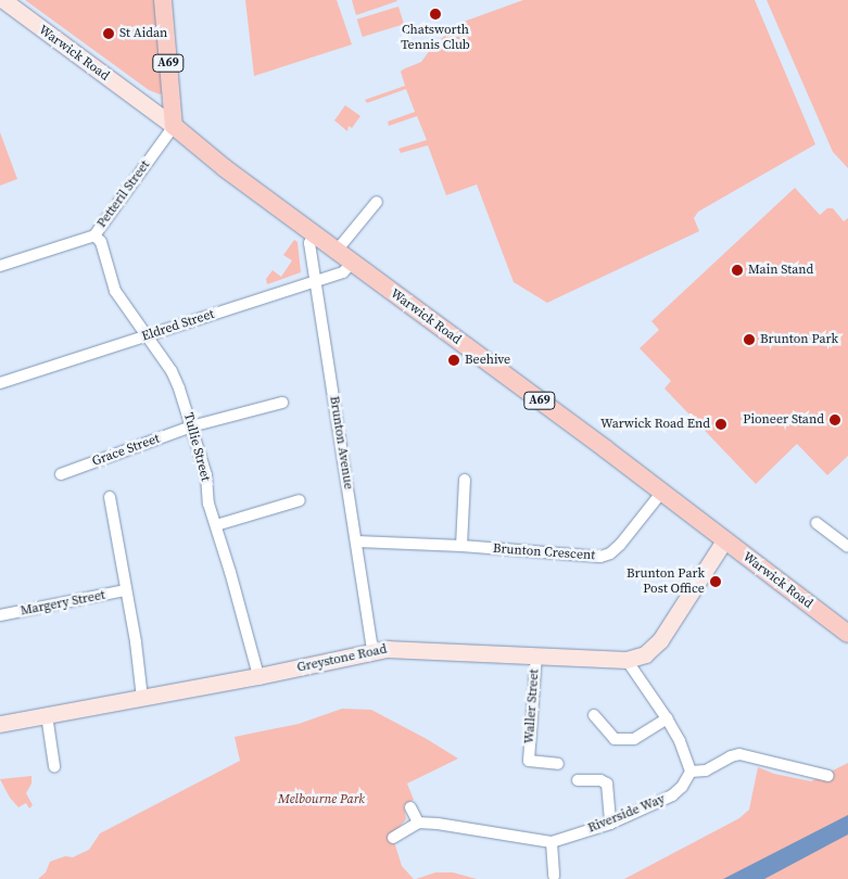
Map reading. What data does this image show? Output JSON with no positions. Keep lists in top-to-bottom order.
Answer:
{
  "streets": {
    "main road": ["Warwick Road", "A69"],
    "street": [
      "Petteril Street",
      "Eldred Street",
      "Brunton Avenue",
      "Tullie Street",
      "Grace Street",
      "Brunton Crescent",
      "Margery Street",
      "Greystone Road",
      "Waller Street",
      "Riverside Way"
    ]
  },
  "crossings": [
    ["Warwick Road", "A69"],
    ["Warwick Road", "Petteril Street"],
    ["Warwick Road", "Eldred Street"],
    ["Warwick Road", "Brunton Avenue"],
    ["Warwick Road", "Brunton Crescent"],
    ["Warwick Road", "Greystone Road"],
    ["A69", "Petteril Street"],
    ["Petteril Street", "Tullie Street"],
    ["Eldred Street", "Brunton Avenue"],
    ["Eldred Street", "Tullie Street"],
    ["Brunton Avenue", "Brunton Crescent"],
    ["Brunton Avenue", "Greystone Road"],
    ["Tullie Street", "Grace Street"],
    ["Tullie Street", "Greystone Road"],
    ["Greystone Road", "Waller Street"]
  ],
  "parks": ["Melbourne Park"],
  "places": [
    "Chatsworth Tennis Club",
    "St Aidan",
    "Main Stand",
    "Brunton Park",
    "Beehive",
    "Pioneer Stand",
    "Warwick Road End",
    "Brunton Park Post Office"
  ]
}
